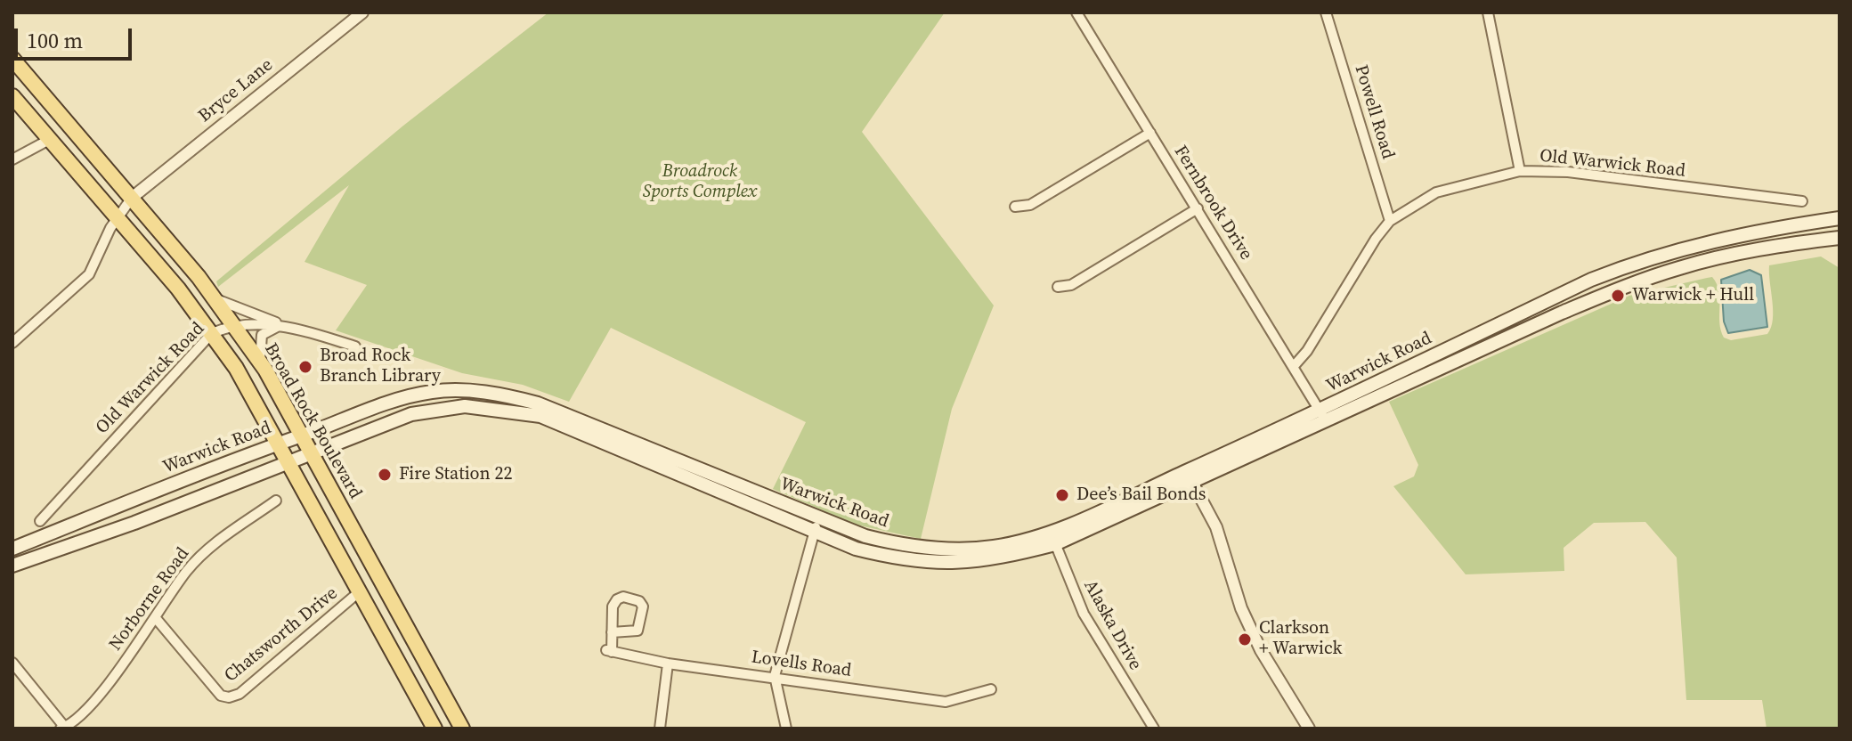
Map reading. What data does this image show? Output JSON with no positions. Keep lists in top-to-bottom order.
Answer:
{
  "streets": {
    "main road": ["Warwick Road", "Broad Rock Boulevard"],
    "street": [
      "Bryce Lane",
      "Powell Road",
      "Old Warwick Road",
      "Fernbrook Drive",
      "Norborne Road",
      "Alaska Drive",
      "Chatsworth Drive",
      "Lovells Road"
    ]
  },
  "crossings": [
    ["Bryce Lane", "Broad Rock Boulevard"],
    ["Powell Road", "Old Warwick Road"],
    ["Old Warwick Road", "Fernbrook Drive"],
    ["Old Warwick Road", "Broad Rock Boulevard"],
    ["Fernbrook Drive", "Warwick Road"],
    ["Warwick Road", "Broad Rock Boulevard"],
    ["Warwick Road", "Alaska Drive"],
    ["Norborne Road", "Chatsworth Drive"]
  ],
  "parks": ["Broadrock Sports Complex"],
  "places": [
    "Warwick + Hull",
    "Broad Rock Branch Library",
    "Fire Station 22",
    "Dee’s Bail Bonds",
    "Clarkson + Warwick"
  ],
  "scale_bar": "100 m"
}
